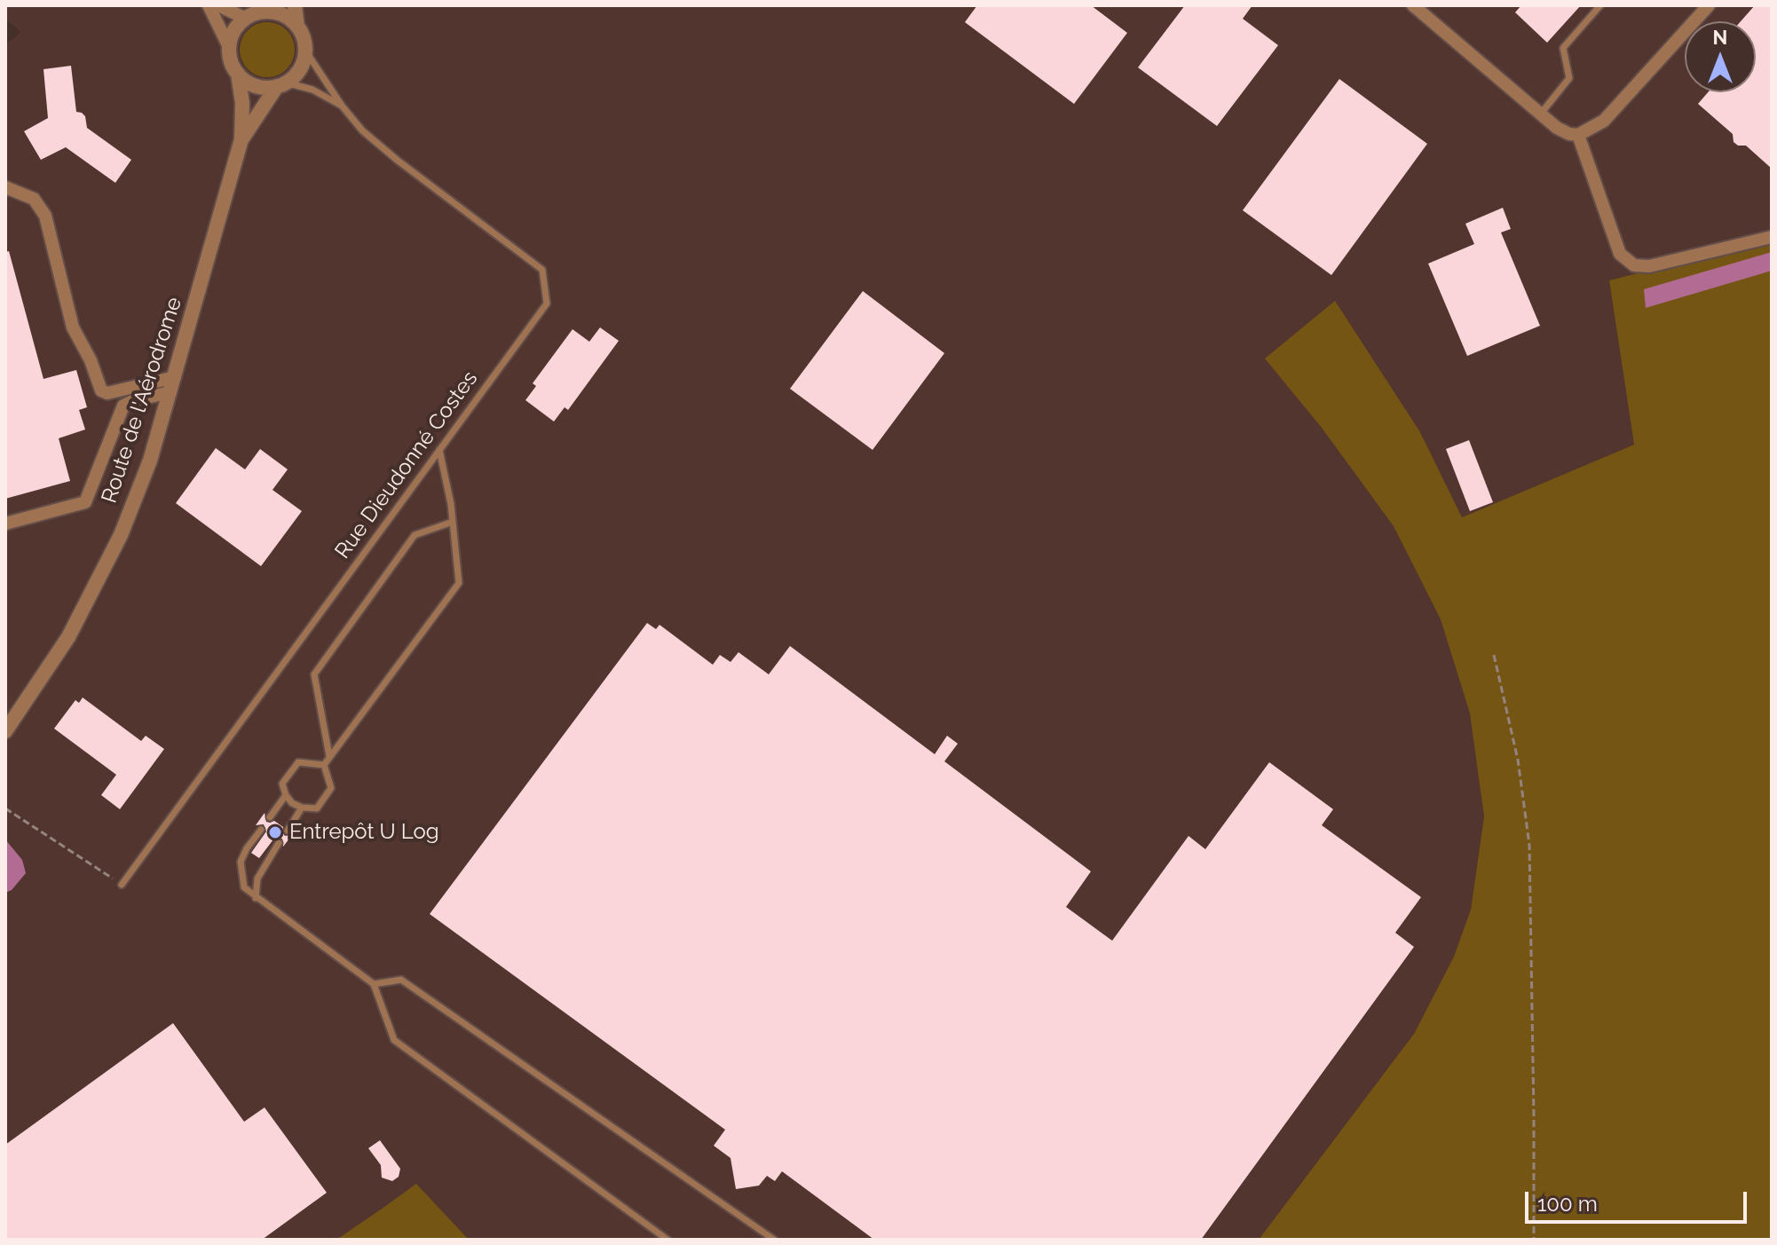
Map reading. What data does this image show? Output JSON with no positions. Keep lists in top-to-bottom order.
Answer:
{
  "streets": {
    "street": ["Route de l'Aérodrome"],
    "lane": ["Rue Dieudonné Costes"]
  },
  "crossings": [
    ["Route de l'Aérodrome", "Rue Dieudonné Costes"]
  ],
  "places": ["Entrepôt U Log"],
  "scale_bar": "100 m",
  "north": "top"
}
